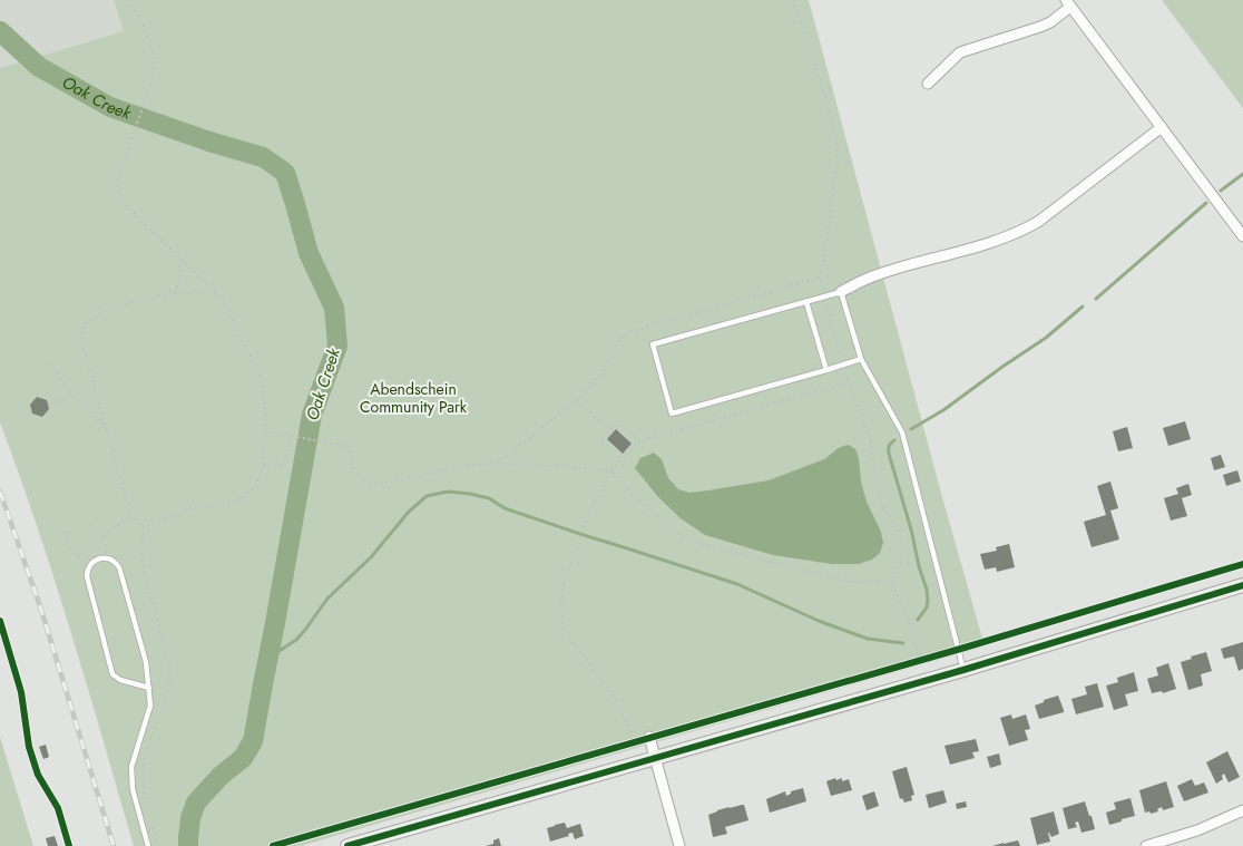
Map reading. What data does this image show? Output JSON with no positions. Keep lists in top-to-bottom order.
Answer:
{
  "water": ["Oak Creek"],
  "parks": ["Abendschein Community Park"]
}
